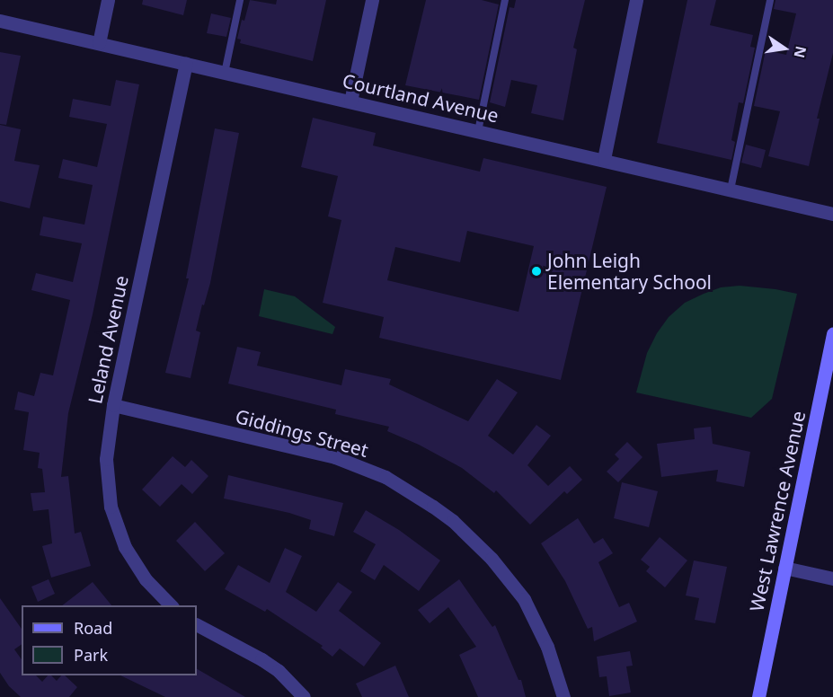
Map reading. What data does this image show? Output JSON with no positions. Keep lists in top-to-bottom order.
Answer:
{
  "streets": {
    "main road": ["West Lawrence Avenue"],
    "street": ["Courtland Avenue", "Leland Avenue", "Giddings Street"]
  },
  "crossings": [
    ["Courtland Avenue", "Leland Avenue"],
    ["Leland Avenue", "Giddings Street"]
  ],
  "places": ["John Leigh Elementary School"],
  "legend": ["Road", "Park"],
  "north": "right"
}
